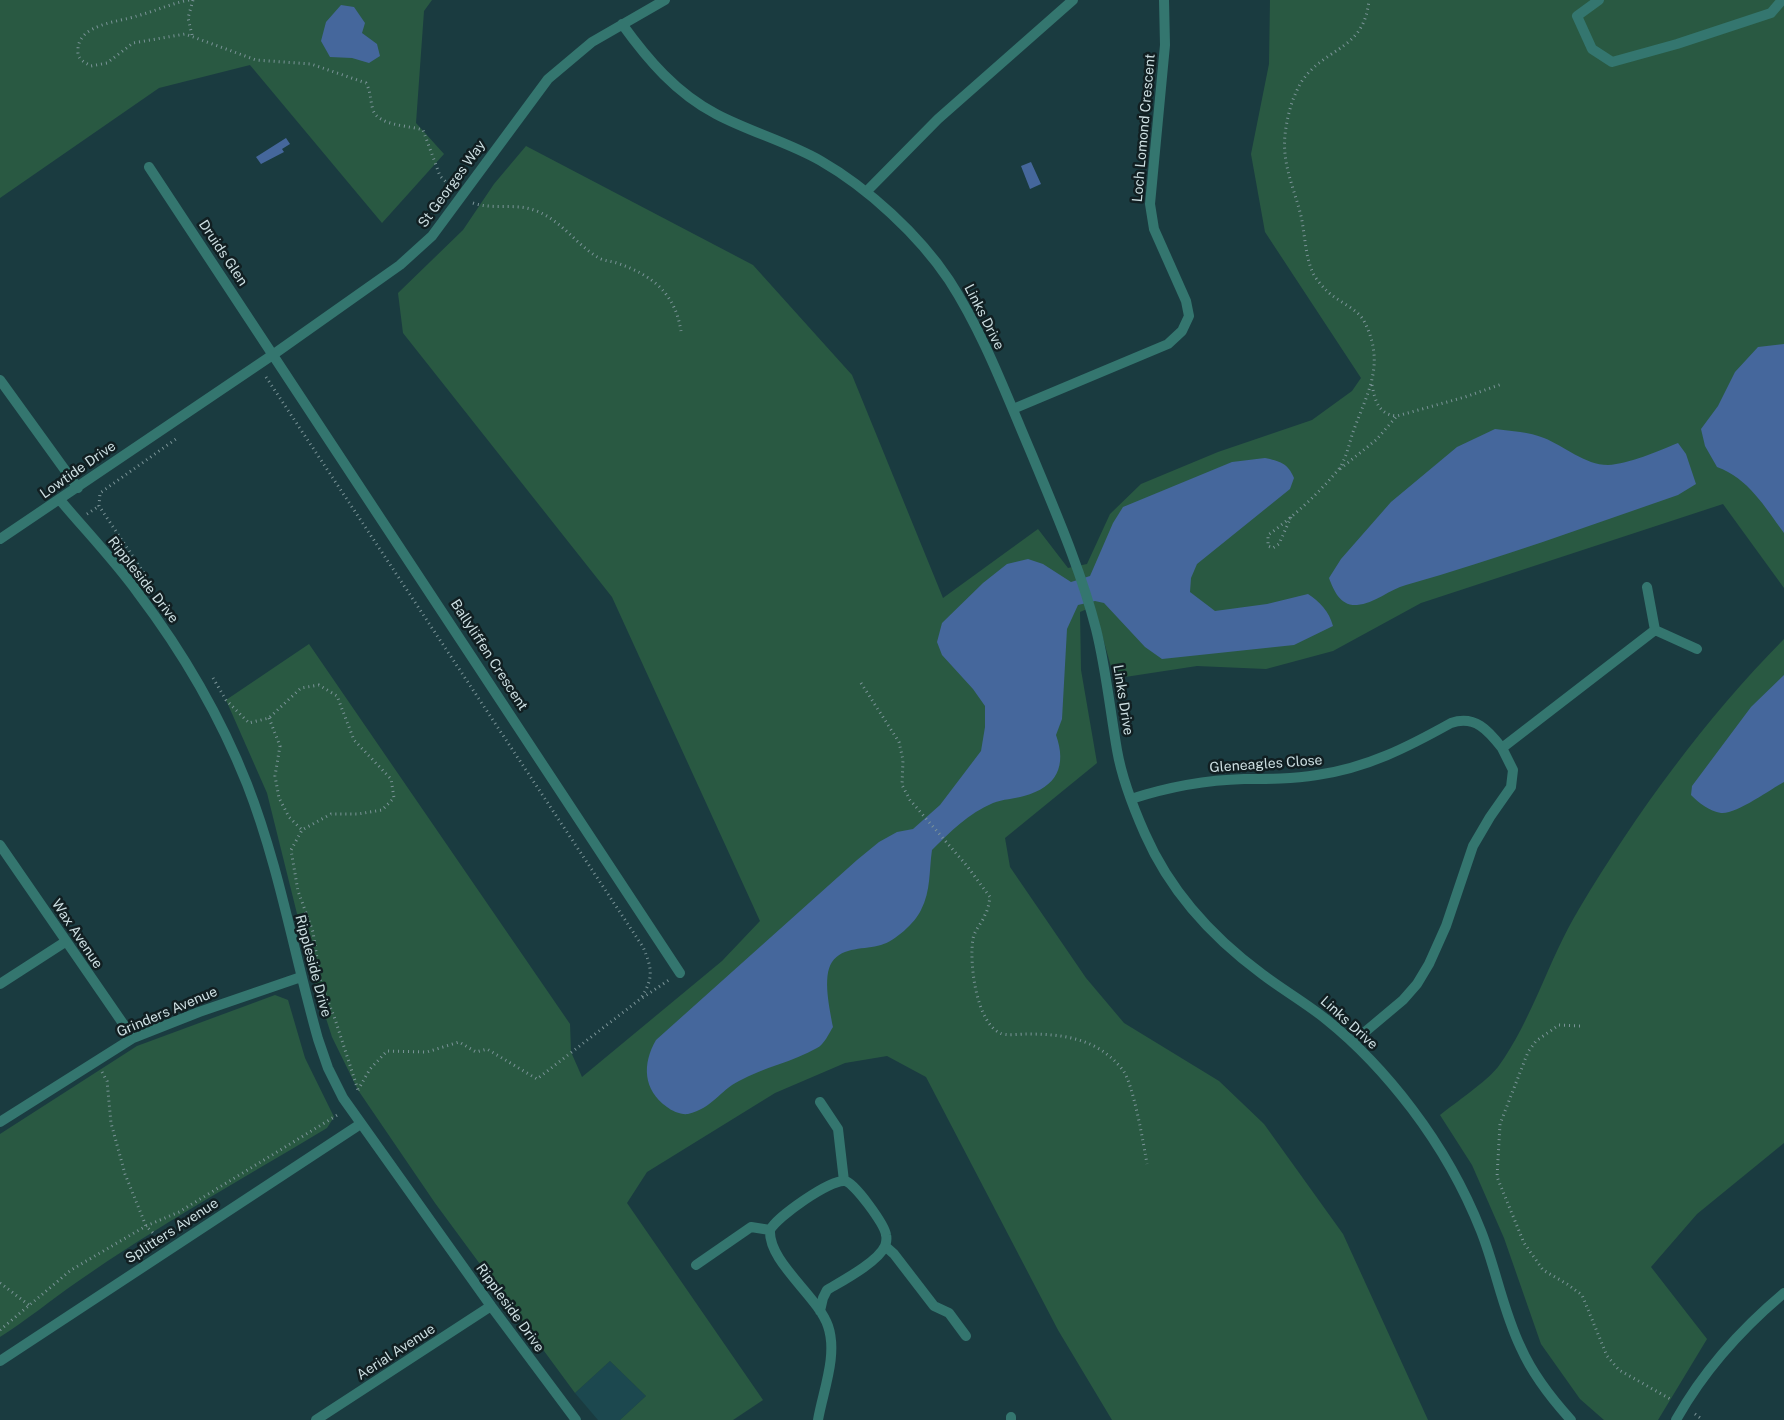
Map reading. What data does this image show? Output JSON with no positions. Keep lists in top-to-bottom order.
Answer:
{
  "streets": {
    "street": [
      "Loch Lomond Crescent",
      "St Georges Way",
      "Druids Glen",
      "Links Drive",
      "Lowtide Drive",
      "Rippleside Drive",
      "Ballyliffen Crescent",
      "Gleneagles Close",
      "Wax Avenue",
      "Grinders Avenue",
      "Splitters Avenue",
      "Aerial Avenue"
    ]
  },
  "crossings": [
    ["Loch Lomond Crescent", "Links Drive"],
    ["St Georges Way", "Druids Glen"],
    ["St Georges Way", "Links Drive"],
    ["St Georges Way", "Lowtide Drive"],
    ["St Georges Way", "Ballyliffen Crescent"],
    ["Druids Glen", "Ballyliffen Crescent"],
    ["Links Drive", "Gleneagles Close"],
    ["Lowtide Drive", "Rippleside Drive"],
    ["Rippleside Drive", "Grinders Avenue"],
    ["Rippleside Drive", "Splitters Avenue"],
    ["Rippleside Drive", "Aerial Avenue"],
    ["Wax Avenue", "Grinders Avenue"]
  ]
}
